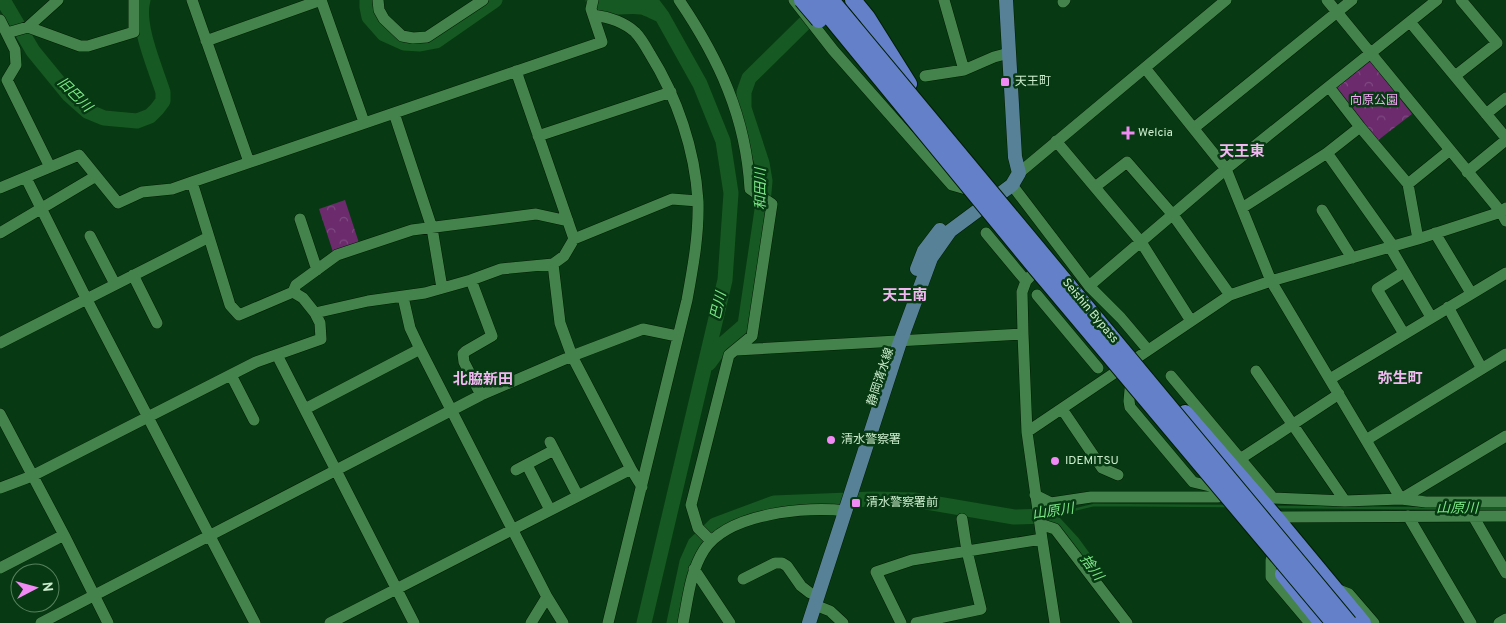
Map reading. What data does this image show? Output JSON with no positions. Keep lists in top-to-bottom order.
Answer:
{
  "streets": {
    "highway": ["Seishin Bypass"],
    "main road": ["静岡清水線"]
  },
  "districts": [
    "天王東",
    "天王南",
    "弥生町",
    "北脇新田"
  ],
  "water": [
    "旧巴川",
    "和田川",
    "巴川",
    "山原川",
    "捨川"
  ],
  "parks": ["向原公園"],
  "places": {
    "transit": ["天王町", "清水警察署前"],
    "health": ["Welcia"],
    "other": ["清水警察署", "IDEMITSU"]
  },
  "north": "right"
}
